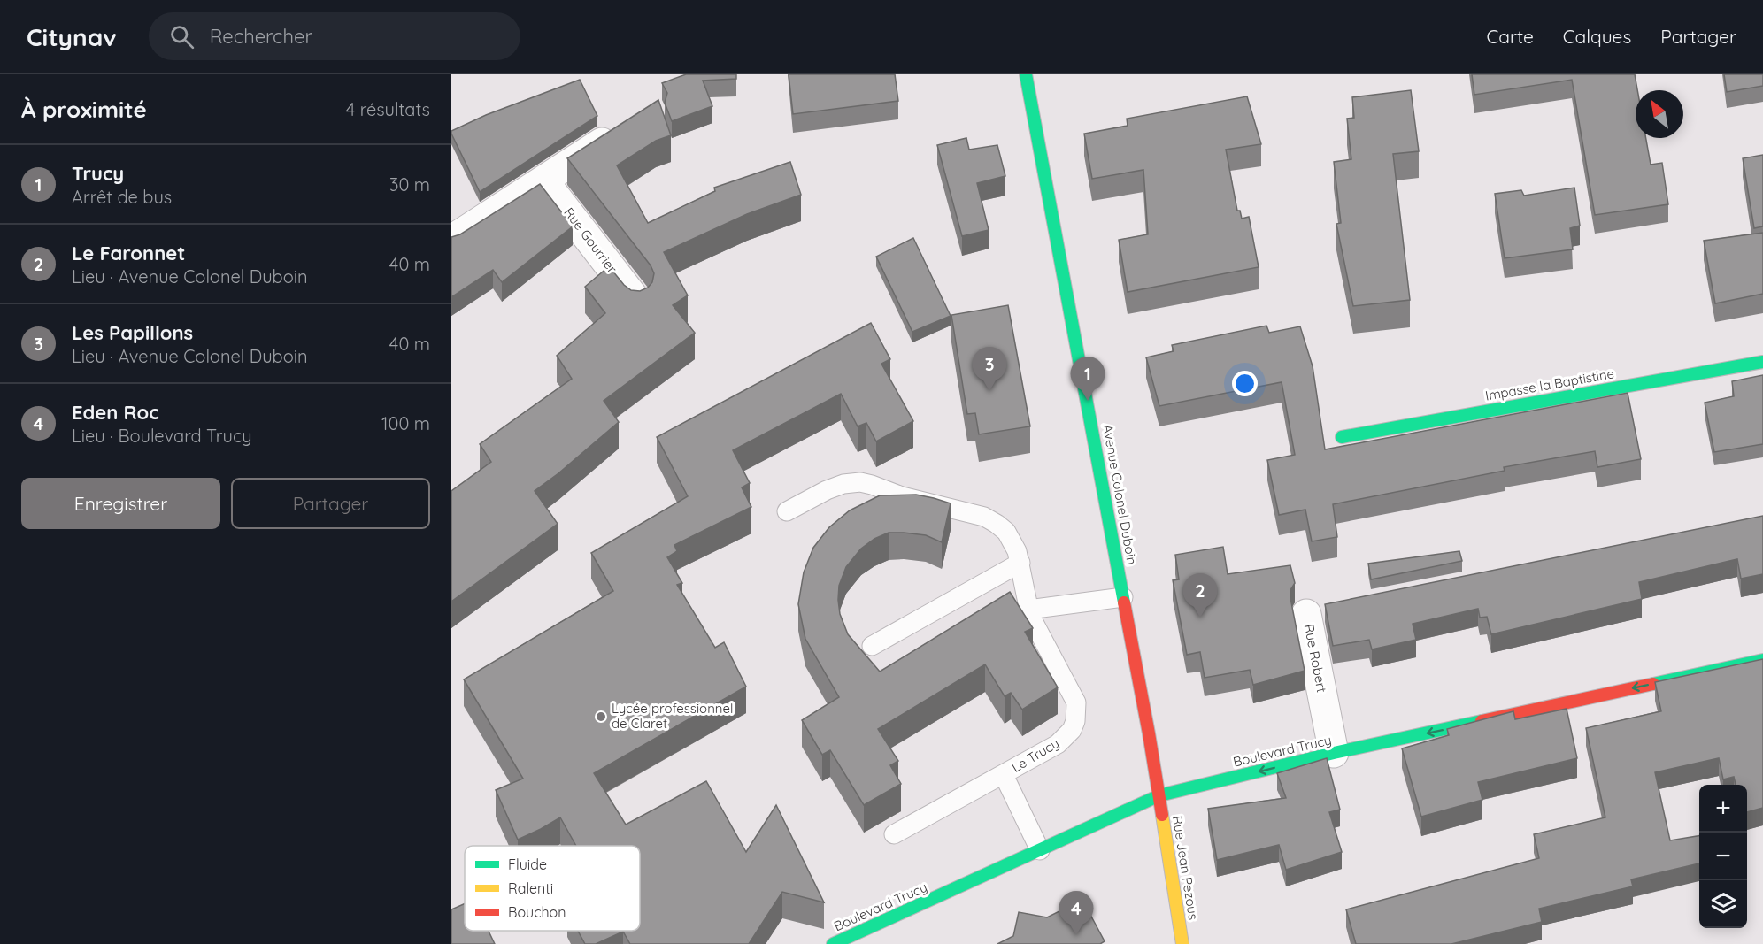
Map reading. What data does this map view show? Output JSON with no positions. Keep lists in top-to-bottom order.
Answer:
{
  "streets": {
    "street": [
      "Rue Gourrier",
      "Impasse la Baptistine",
      "Avenue Colonel Duboin",
      "Rue Robert",
      "Boulevard Trucy",
      "Rue Jean Pezous"
    ],
    "lane": ["Le Trucy"]
  },
  "crossings": [
    ["Avenue Colonel Duboin", "Boulevard Trucy"],
    ["Avenue Colonel Duboin", "Rue Jean Pezous"],
    ["Rue Robert", "Boulevard Trucy"],
    ["Boulevard Trucy", "Rue Jean Pezous"]
  ],
  "one_way": ["Boulevard Trucy"],
  "places": ["Lycée professionnel de Claret"],
  "legend": ["Fluide", "Ralenti", "Bouchon"],
  "north": "top left",
  "page": {
    "header": "Citynav",
    "search": "Rechercher",
    "nav": ["Carte", "Calques", "Partager"],
    "heading": ["À proximité", "4 résultats"],
    "list": [
      {
        "mark": "1",
        "name": "Trucy",
        "note": "Arrêt de bus",
        "value": "30 m"
      },
      {
        "mark": "2",
        "name": "Le Faronnet",
        "note": "Lieu · Avenue Colonel Duboin",
        "value": "40 m"
      },
      {
        "mark": "3",
        "name": "Les Papillons",
        "note": "Lieu · Avenue Colonel Duboin",
        "value": "40 m"
      },
      {
        "mark": "4",
        "name": "Eden Roc",
        "note": "Lieu · Boulevard Trucy",
        "value": "100 m"
      }
    ],
    "pins": [
      "3",
      "1",
      "2",
      "4"
    ],
    "buttons": ["Enregistrer", "Partager"],
    "map_buttons": ["+", "−"]
  }
}
